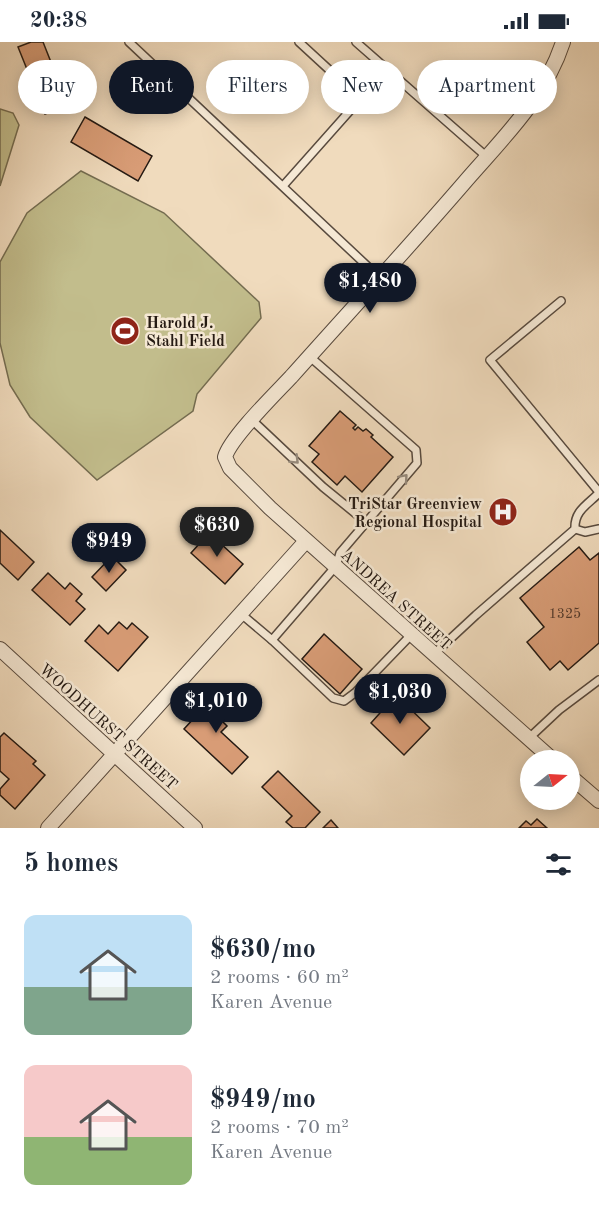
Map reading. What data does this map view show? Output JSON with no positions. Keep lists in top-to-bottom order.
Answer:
{
  "streets": {
    "street": ["ANDREA STREET", "WOODHURST STREET"]
  },
  "places": {
    "sports": ["Harold J. Stahl Field"],
    "hospital": ["TriStar Greenview Regional Hospital"]
  },
  "house_numbers": ["1325"],
  "north": "right",
  "page": {
    "status": "20:38",
    "chip": [
      "Buy",
      "Rent",
      "Filters",
      "New",
      "Apartment"
    ],
    "price": [
      "$1,480",
      "$630",
      "$949",
      "$1,030",
      "$1,010"
    ],
    "heading": "5 homes",
    "list": [
      {
        "name": "$630/mo",
        "note": "2 rooms · 60 m² · Karen Avenue"
      },
      {
        "name": "$949/mo",
        "note": "2 rooms · 70 m² · Karen Avenue"
      }
    ]
  }
}
